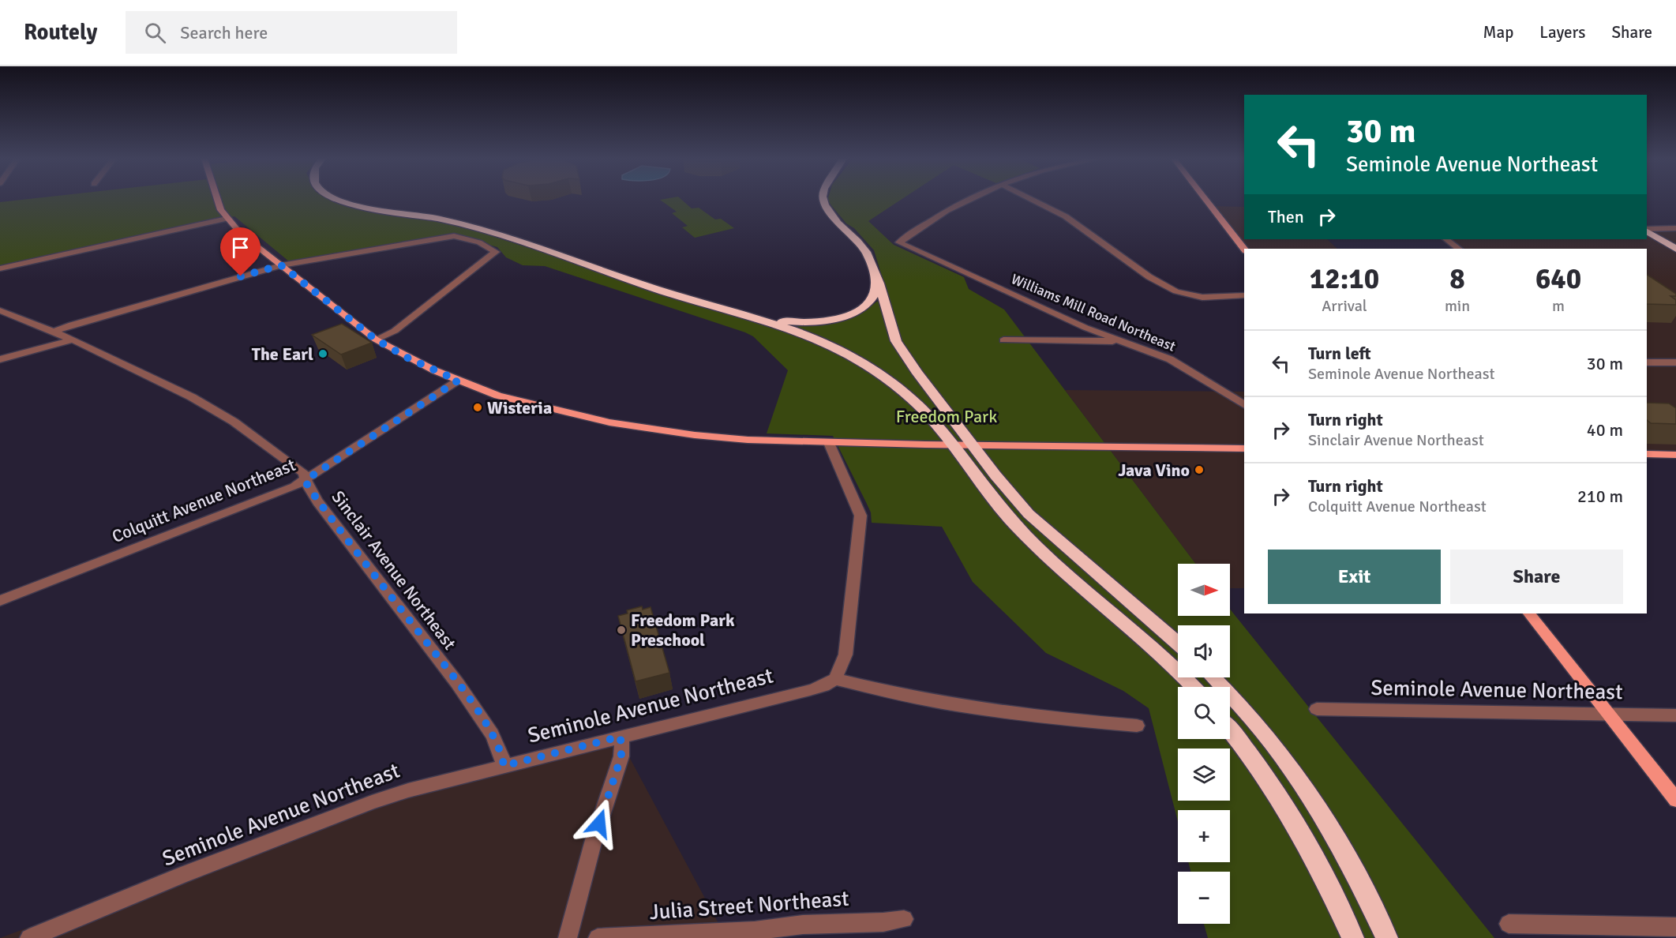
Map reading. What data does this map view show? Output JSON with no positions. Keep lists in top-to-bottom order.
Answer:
{
  "streets": {
    "street": [
      "Williams Mill Road Northeast",
      "Colquitt Avenue Northeast",
      "Sinclair Avenue Northeast",
      "Seminole Avenue Northeast",
      "Julia Street Northeast"
    ]
  },
  "crossings": [
    ["Colquitt Avenue Northeast", "Sinclair Avenue Northeast"],
    ["Sinclair Avenue Northeast", "Seminole Avenue Northeast"]
  ],
  "parks": ["Freedom Park"],
  "places": [
    "The Earl",
    "Wisteria",
    "Java Vino",
    "Freedom Park Preschool"
  ],
  "north": "right",
  "page": {
    "header": "Routely",
    "search": "Search here",
    "nav": ["Map", "Layers", "Share"],
    "turn": ["30 m", "Seminole Avenue Northeast"],
    "then": "Then",
    "eta": [
      "12:10",
      "Arrival",
      "8",
      "min",
      "640",
      "m"
    ],
    "list": [
      {
        "name": "Turn left",
        "note": "Seminole Avenue Northeast",
        "value": "30 m"
      },
      {
        "name": "Turn right",
        "note": "Sinclair Avenue Northeast",
        "value": "40 m"
      },
      {
        "name": "Turn right",
        "note": "Colquitt Avenue Northeast",
        "value": "210 m"
      }
    ],
    "buttons": ["Exit", "Share"],
    "map_buttons": ["+", "−"]
  }
}
